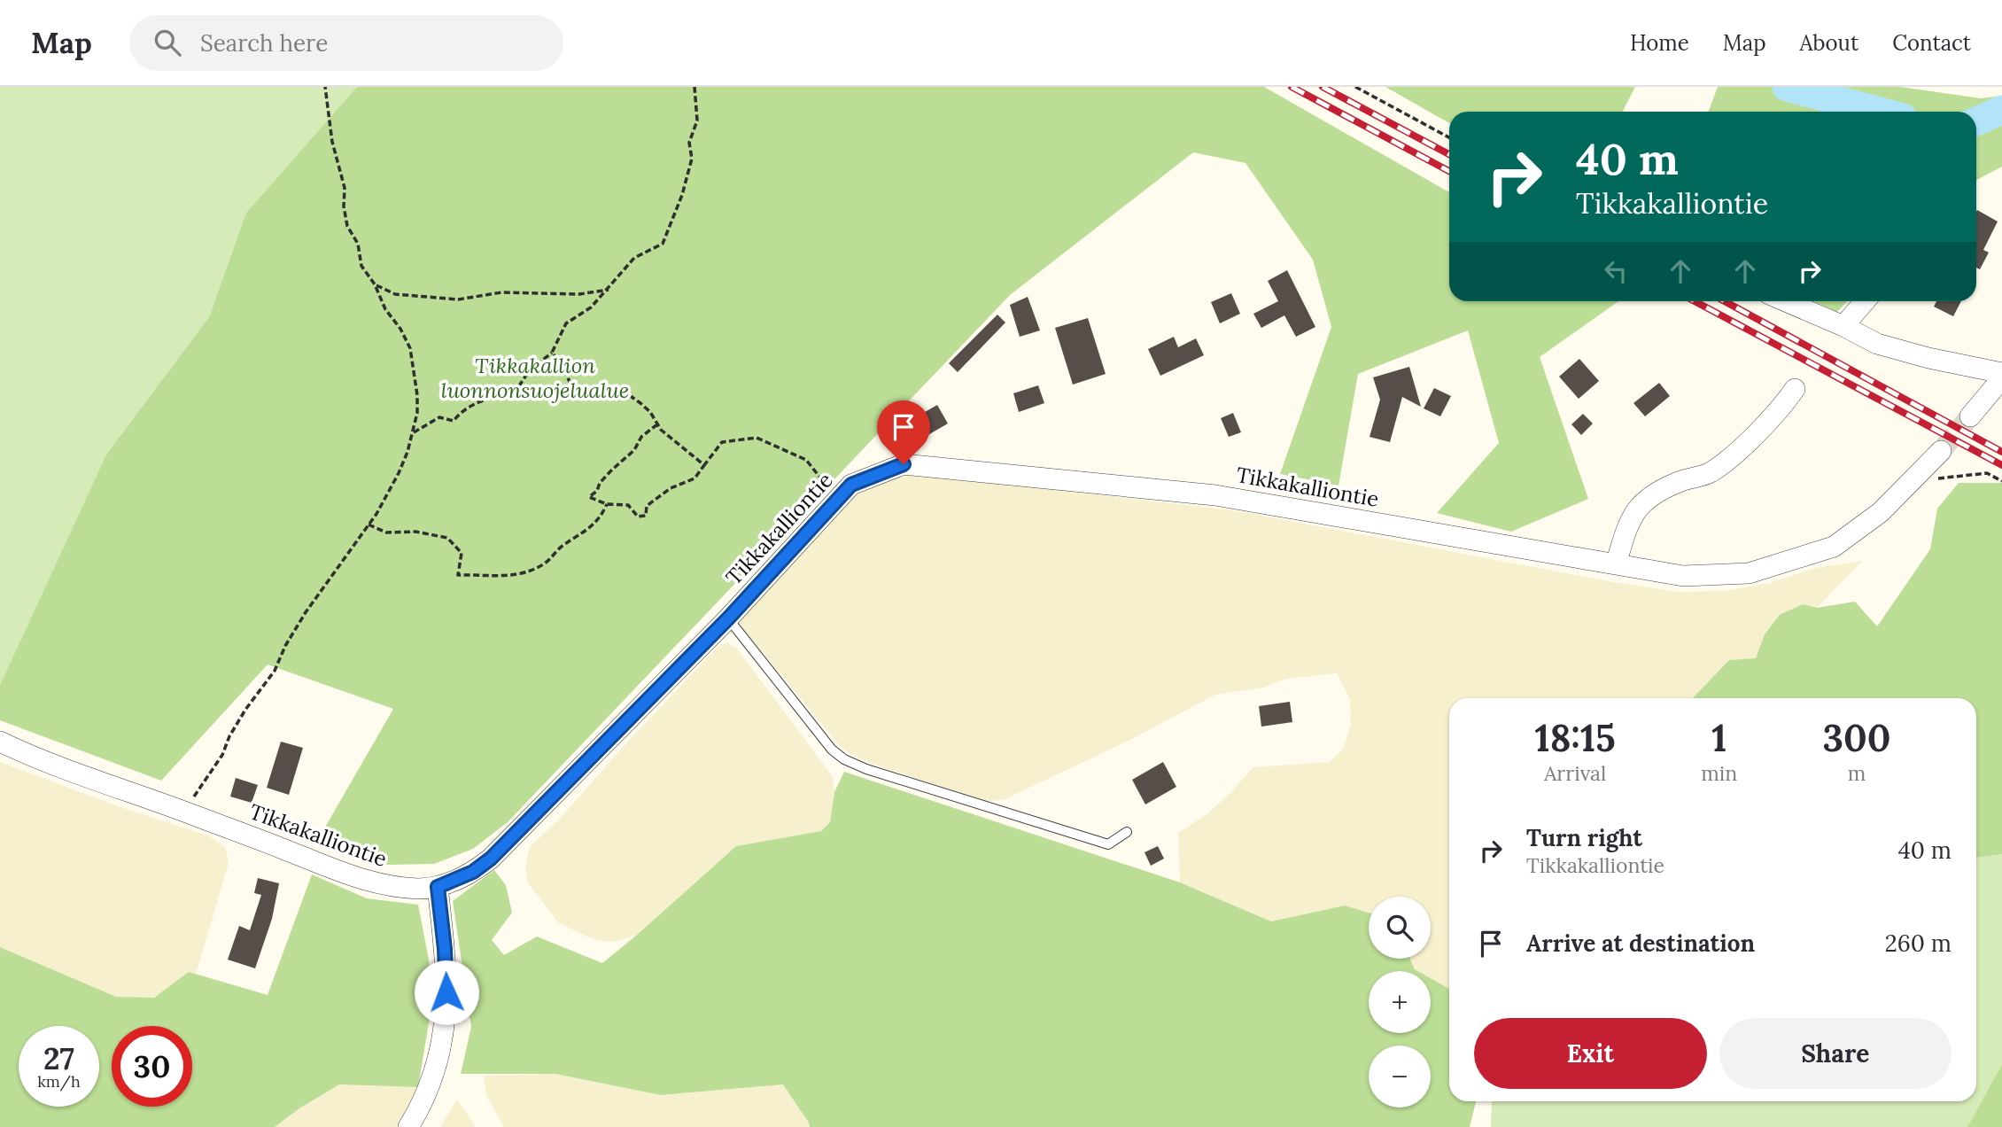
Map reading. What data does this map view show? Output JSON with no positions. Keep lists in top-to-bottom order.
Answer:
{
  "streets": {
    "street": ["Tikkakalliontie"]
  },
  "parks": ["Tikkakallion luonnonsuojelualue"],
  "page": {
    "header": "Map",
    "search": "Search here",
    "nav": [
      "Home",
      "Map",
      "About",
      "Contact"
    ],
    "turn": ["40 m", "Tikkakalliontie"],
    "eta": [
      "18:15",
      "Arrival",
      "1",
      "min",
      "300",
      "m"
    ],
    "list": [
      {
        "name": "Turn right",
        "note": "Tikkakalliontie",
        "value": "40 m"
      },
      {
        "name": "Arrive at destination",
        "value": "260 m"
      }
    ],
    "map_buttons": ["+", "−"],
    "buttons": ["Exit", "Share"],
    "speed": "27 km/h",
    "limit": "30"
  }
}
